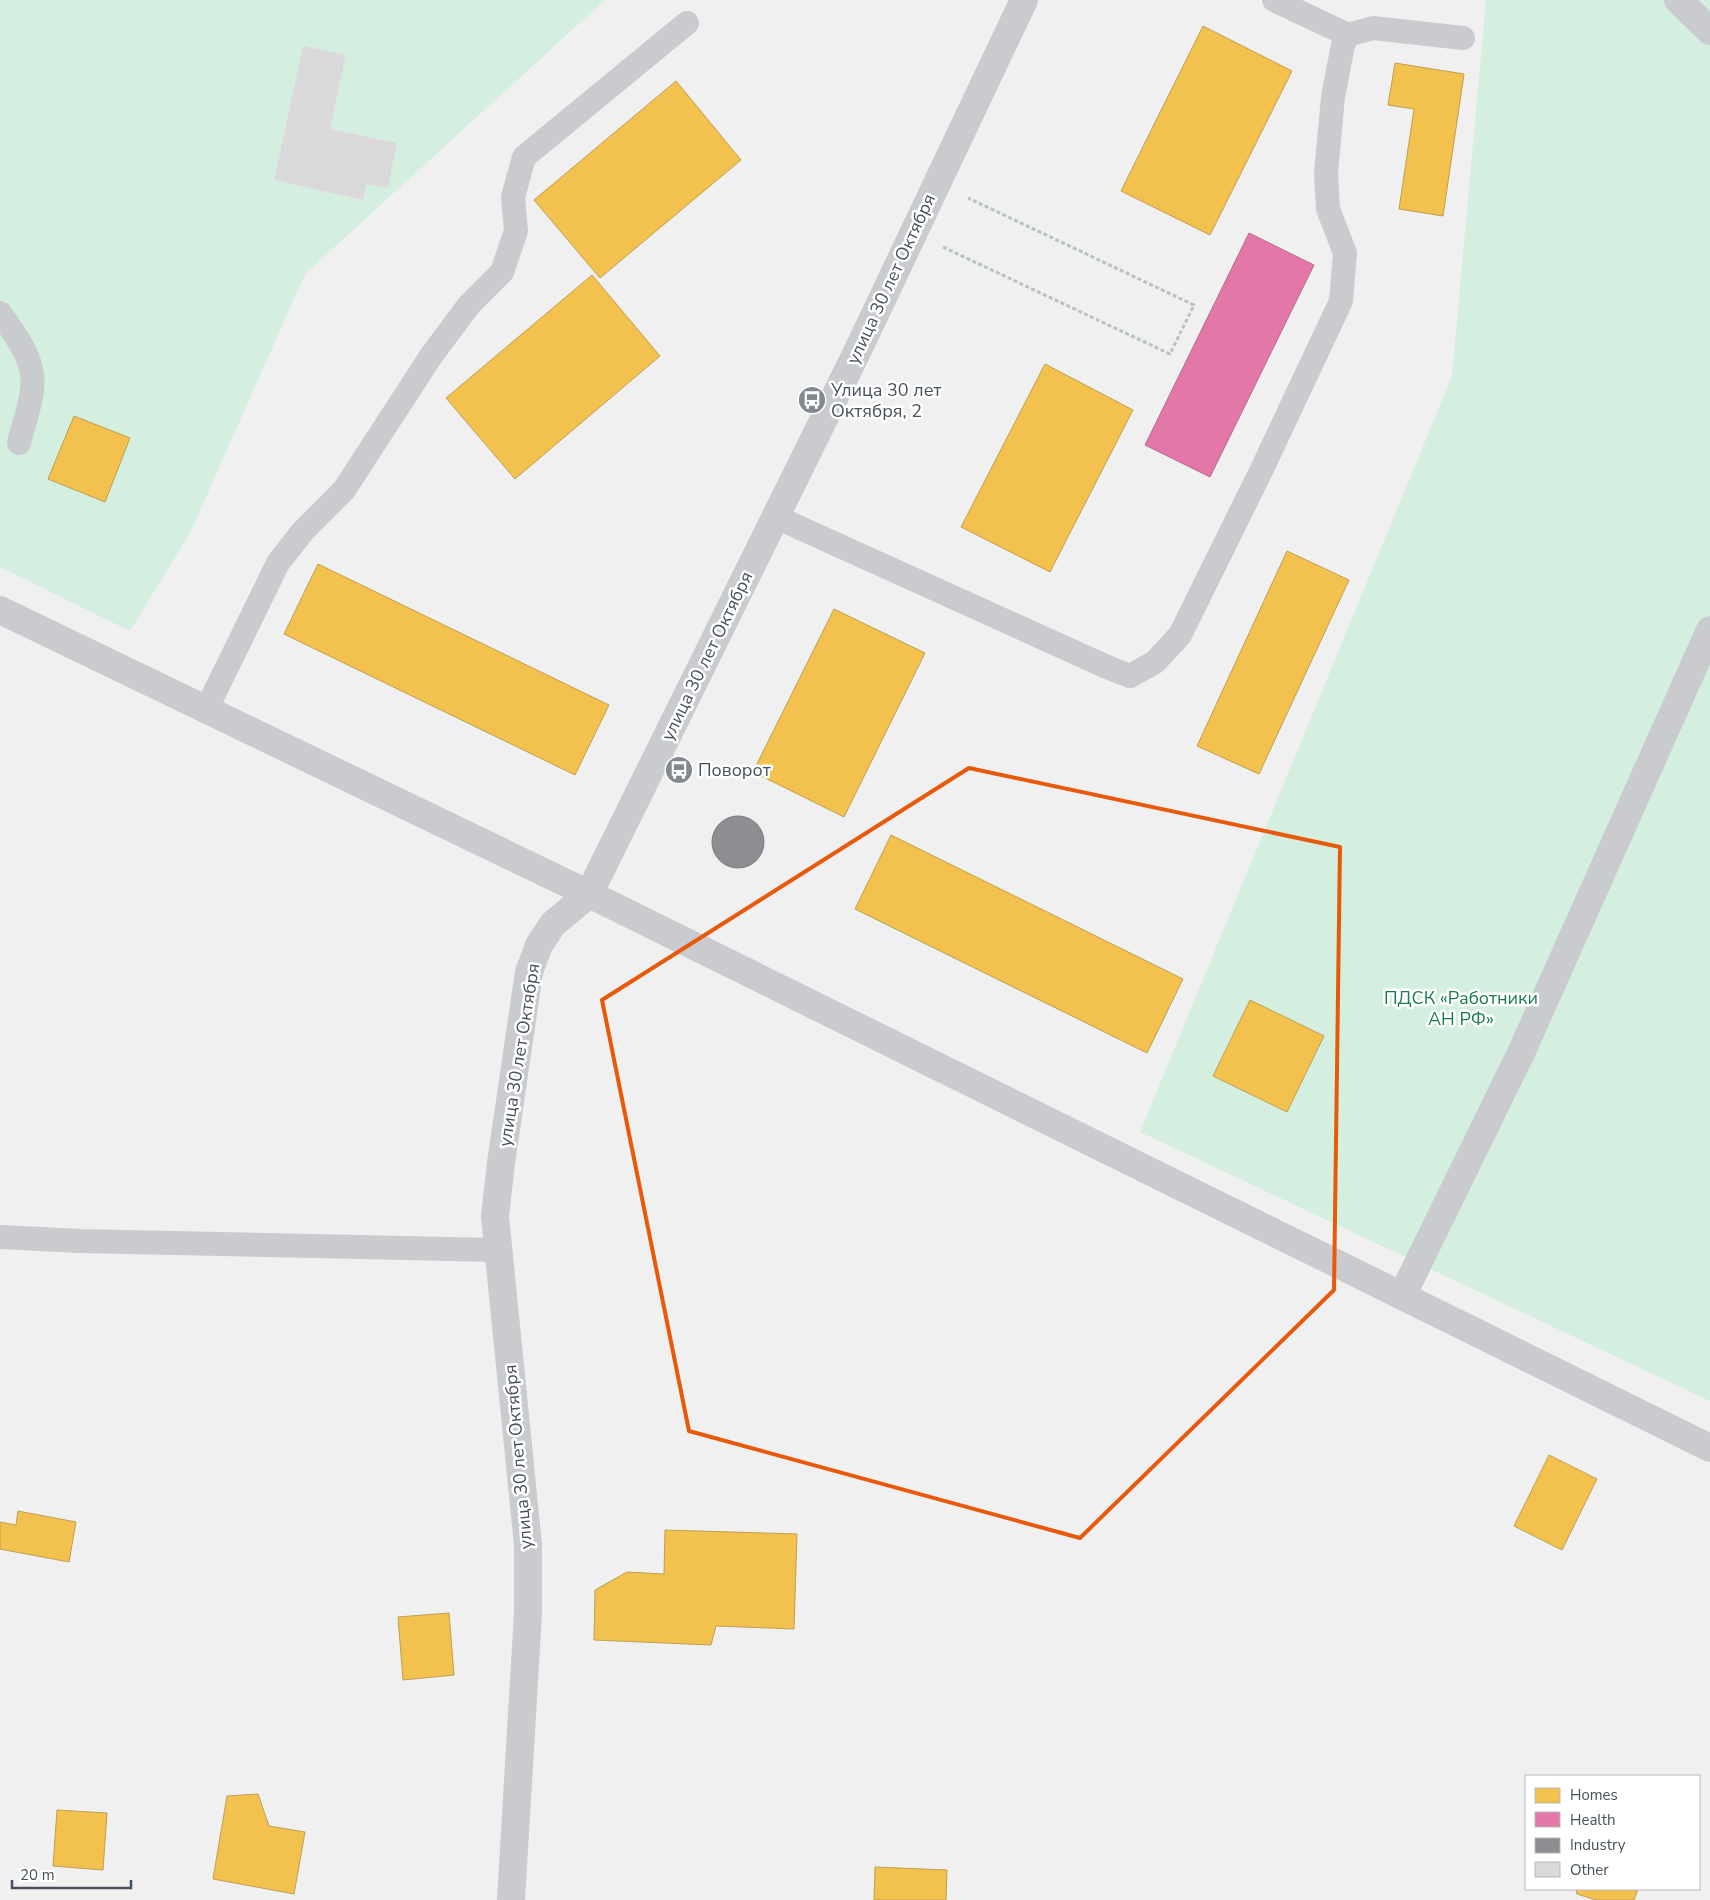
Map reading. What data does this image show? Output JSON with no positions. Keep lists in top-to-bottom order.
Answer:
{
  "streets": {
    "street": ["улица 30 лет Октября"]
  },
  "parks": ["ПДСК «Работники АН РФ»"],
  "places": {
    "bus stop": ["Улица 30 лет Октября, 2", "Поворот"]
  },
  "legend": [
    "Homes",
    "Health",
    "Industry",
    "Other"
  ],
  "scale_bar": "20 m"
}
